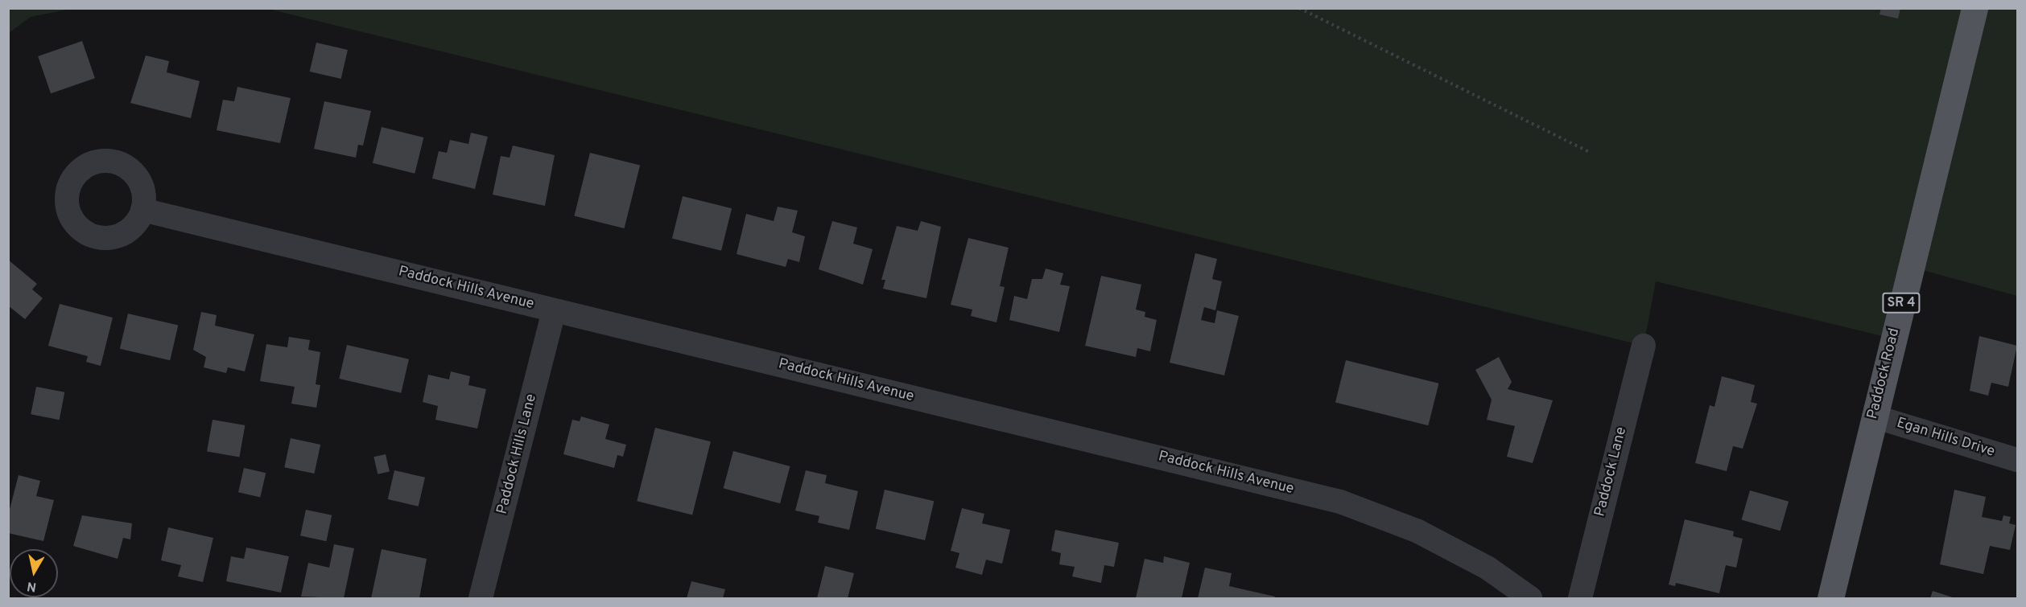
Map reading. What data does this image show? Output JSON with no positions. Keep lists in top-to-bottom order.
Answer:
{
  "streets": {
    "main road": ["SR 4", "Paddock Road"],
    "street": [
      "Paddock Hills Avenue",
      "Egan Hills Drive",
      "Paddock Hills Lane",
      "Paddock Lane"
    ]
  },
  "crossings": [
    ["Paddock Hills Avenue", "Paddock Hills Lane"],
    ["Paddock Road", "Egan Hills Drive"]
  ],
  "north": "bottom"
}
